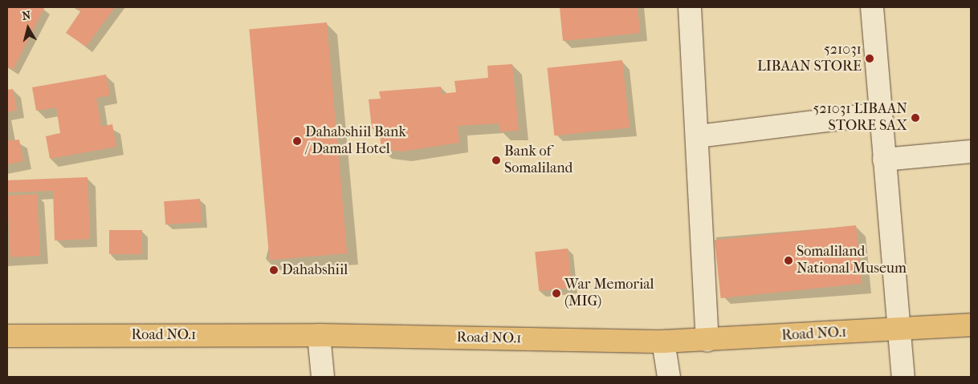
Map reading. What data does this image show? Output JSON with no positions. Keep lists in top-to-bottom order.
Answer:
{
  "streets": {
    "highway": ["Road NO.1"]
  },
  "places": [
    "521031 LIBAAN STORE",
    "521031 LIBAAN STORE SAX",
    "Dahabshiil Bank / Damal Hotel",
    "Bank of Somaliland",
    "Somaliland National Museum",
    "Dahabshiil",
    "War Memorial (MIG)"
  ],
  "north": "top"
}
